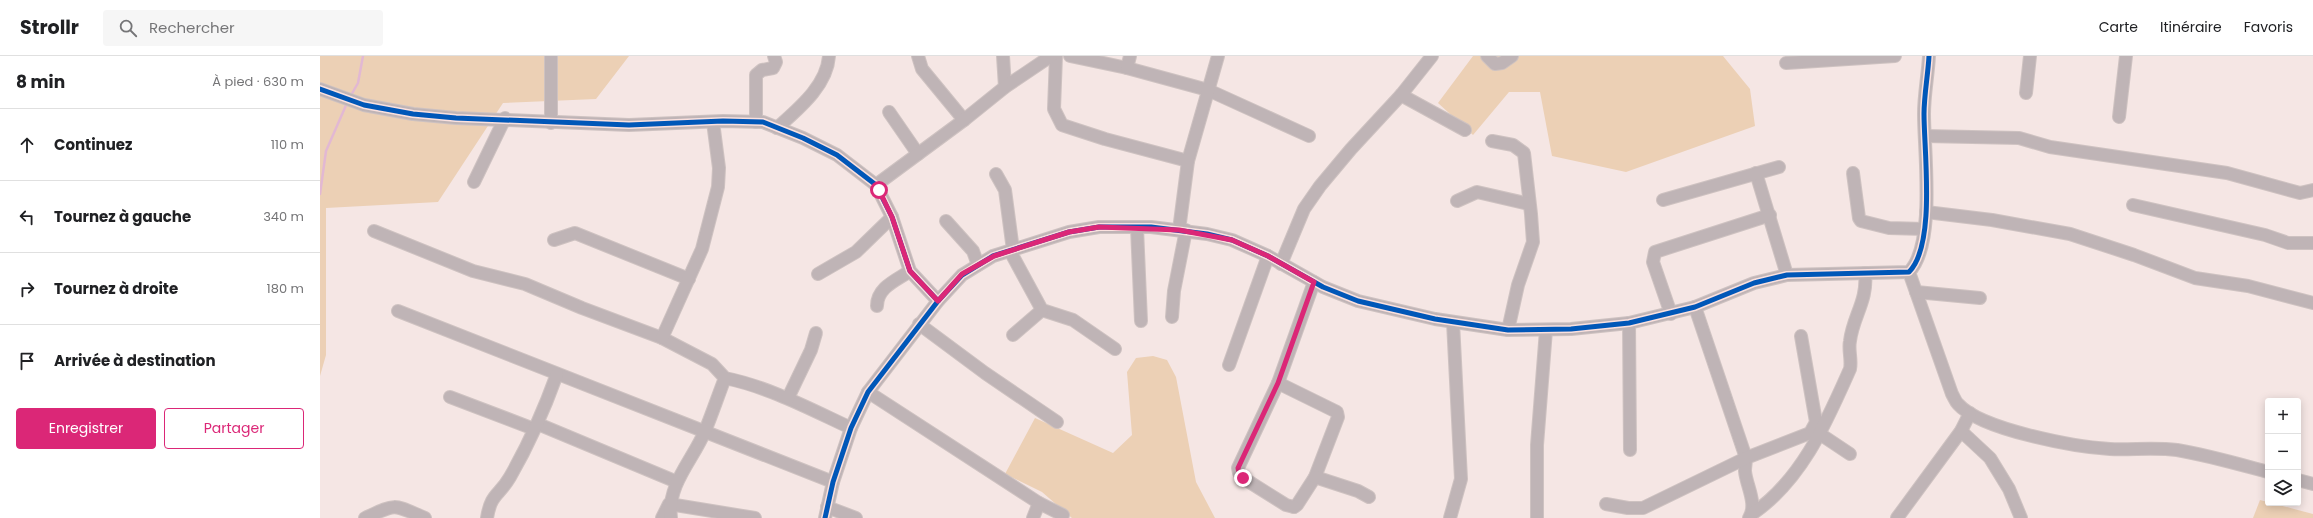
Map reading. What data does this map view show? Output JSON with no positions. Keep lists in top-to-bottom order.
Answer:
{
  "page": {
    "header": "Strollr",
    "search": "Rechercher",
    "nav": ["Carte", "Itinéraire", "Favoris"],
    "heading": ["8 min", "À pied · 630 m"],
    "list": [
      ["Continuez", "110 m"],
      ["Tournez à gauche", "340 m"],
      ["Tournez à droite", "180 m"],
      "Arrivée à destination"
    ],
    "buttons": ["Enregistrer", "Partager"],
    "map_buttons": ["+", "−"]
  }
}
